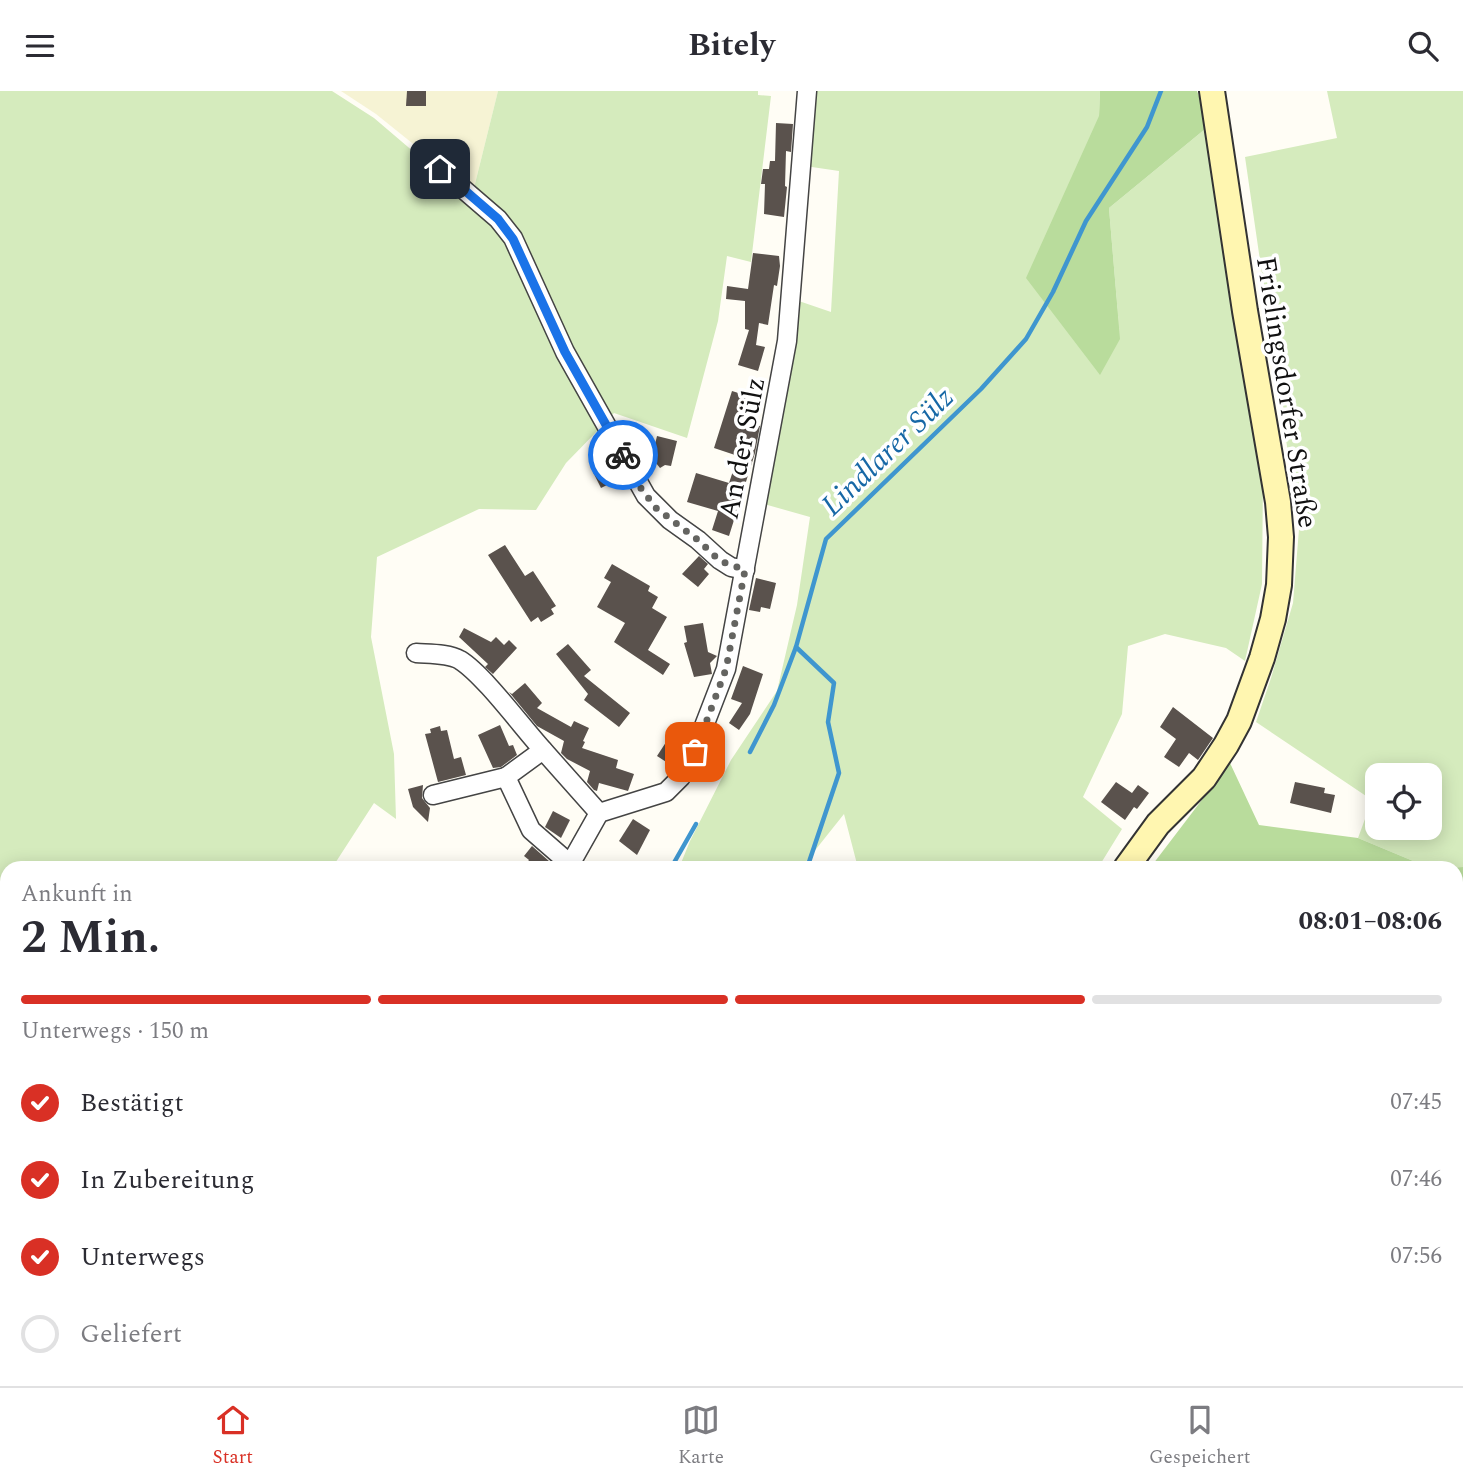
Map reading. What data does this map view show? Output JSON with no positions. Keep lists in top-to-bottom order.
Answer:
{
  "streets": {
    "main road": ["Frielingsdorfer Straße"],
    "street": ["An der Sülz"]
  },
  "water": ["Lindlarer Sülz"],
  "page": {
    "header": "Bitely",
    "heading": ["2 Min.", "Ankunft in", "08:01–08:06"],
    "bar": "Unterwegs · 150 m",
    "list": [
      ["Bestätigt", "07:45"],
      ["In Zubereitung", "07:46"],
      ["Unterwegs", "07:56"],
      "Geliefert"
    ],
    "tabs": ["Start", "Karte", "Gespeichert"]
  }
}
